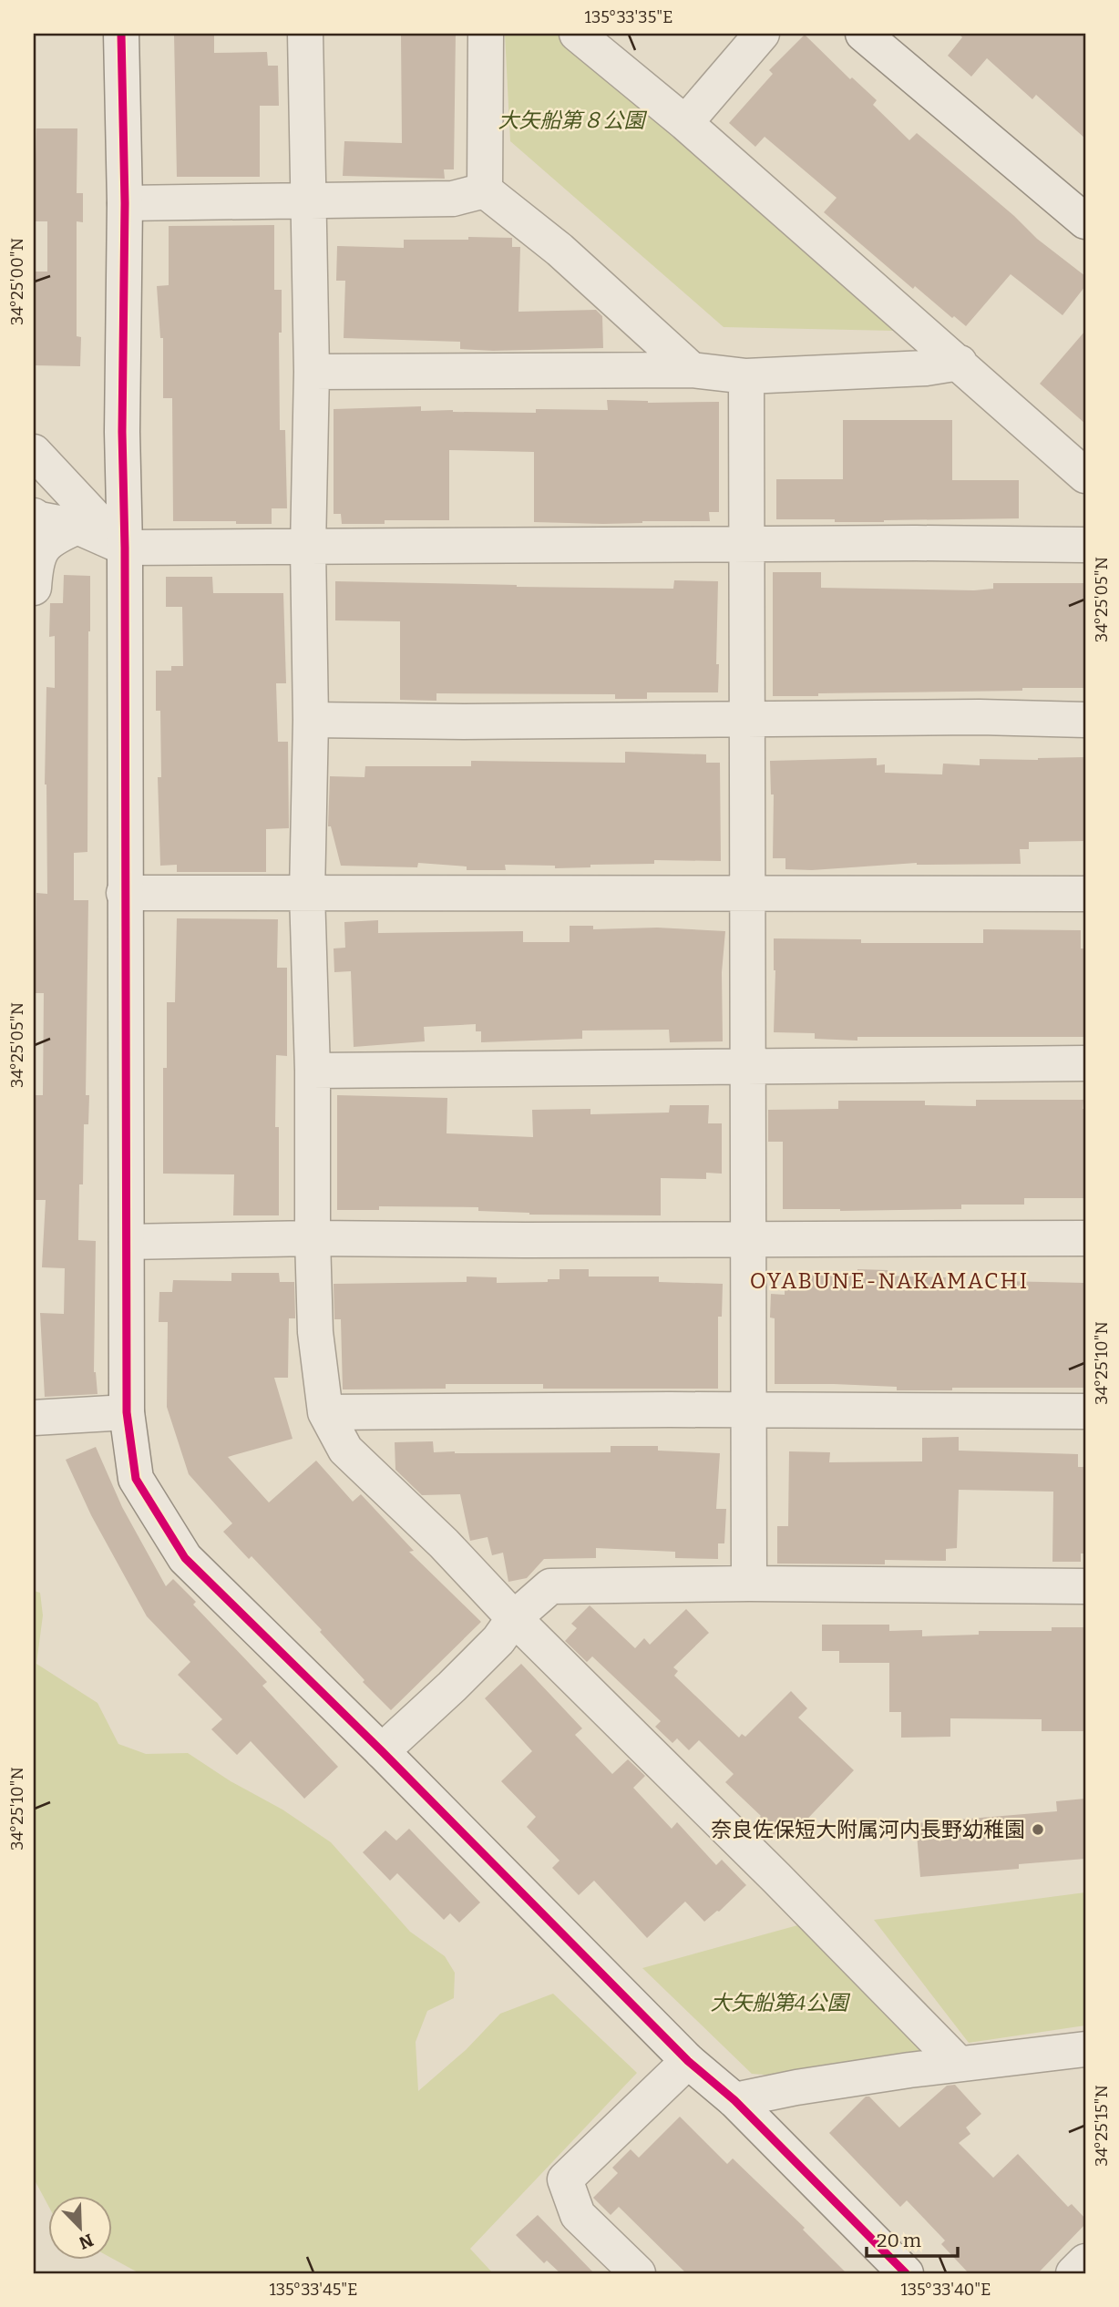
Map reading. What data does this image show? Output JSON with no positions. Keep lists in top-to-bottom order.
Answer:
{
  "districts": ["OYABUNE-NAKAMACHI"],
  "parks": ["大矢船第８公園", "大矢船第4公園"],
  "places": ["奈良佐保短大附属河内長野幼稚園"],
  "scale_bar": "20 m",
  "north": "bottom right",
  "coordinates": [
    "135°33'35\"E",
    "34°25'00\"N",
    "34°25'05\"N",
    "34°25'10\"N",
    "34°25'15\"N",
    "135°33'45\"E",
    "135°33'40\"E"
  ]
}
